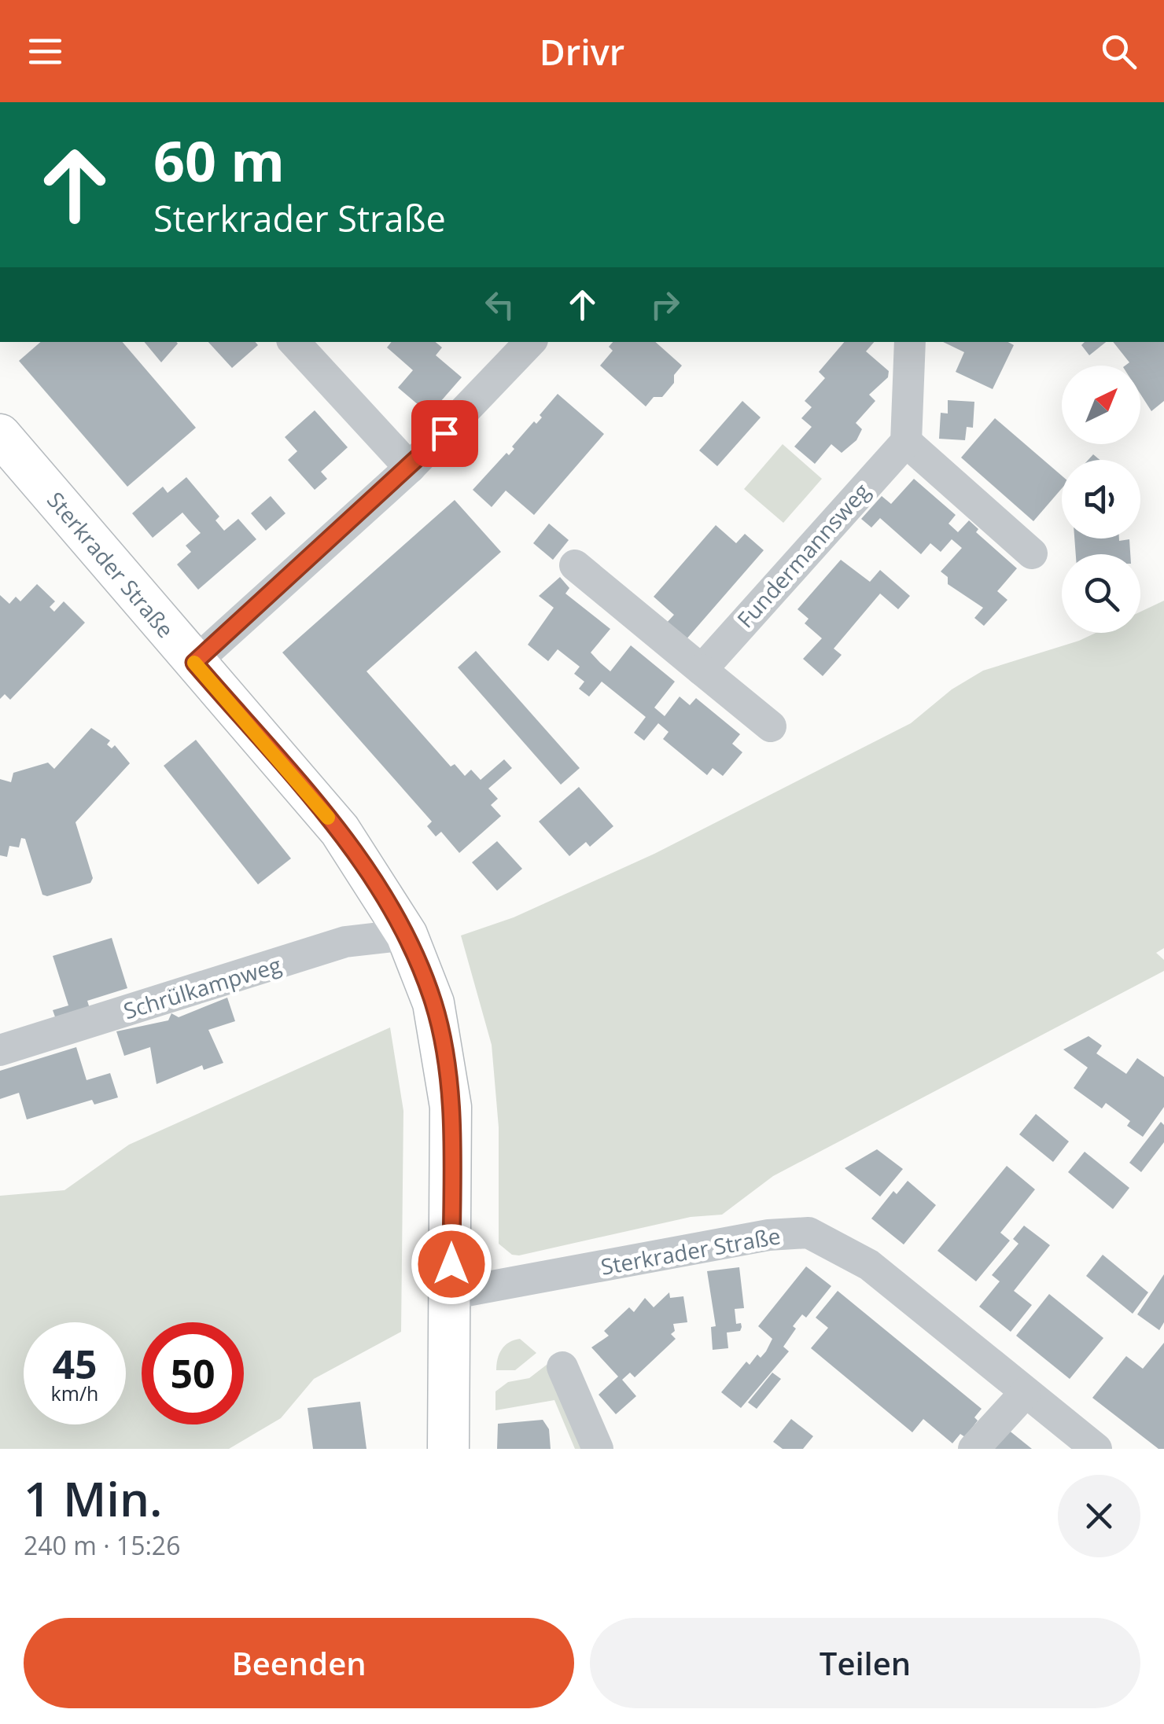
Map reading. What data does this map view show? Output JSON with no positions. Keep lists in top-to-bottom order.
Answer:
{
  "streets": {
    "main road": ["Sterkrader Straße"],
    "street": ["Fundermannsweg", "Schrülkampweg"]
  },
  "crossings": [
    ["Sterkrader Straße", "Schrülkampweg"]
  ],
  "north": "top right",
  "page": {
    "header": "Drivr",
    "turn": ["60 m", "Sterkrader Straße"],
    "speed": "45 km/h",
    "limit": "50",
    "heading": ["1 Min.", "240 m · 15:26"],
    "buttons": ["Beenden", "Teilen"]
  }
}
